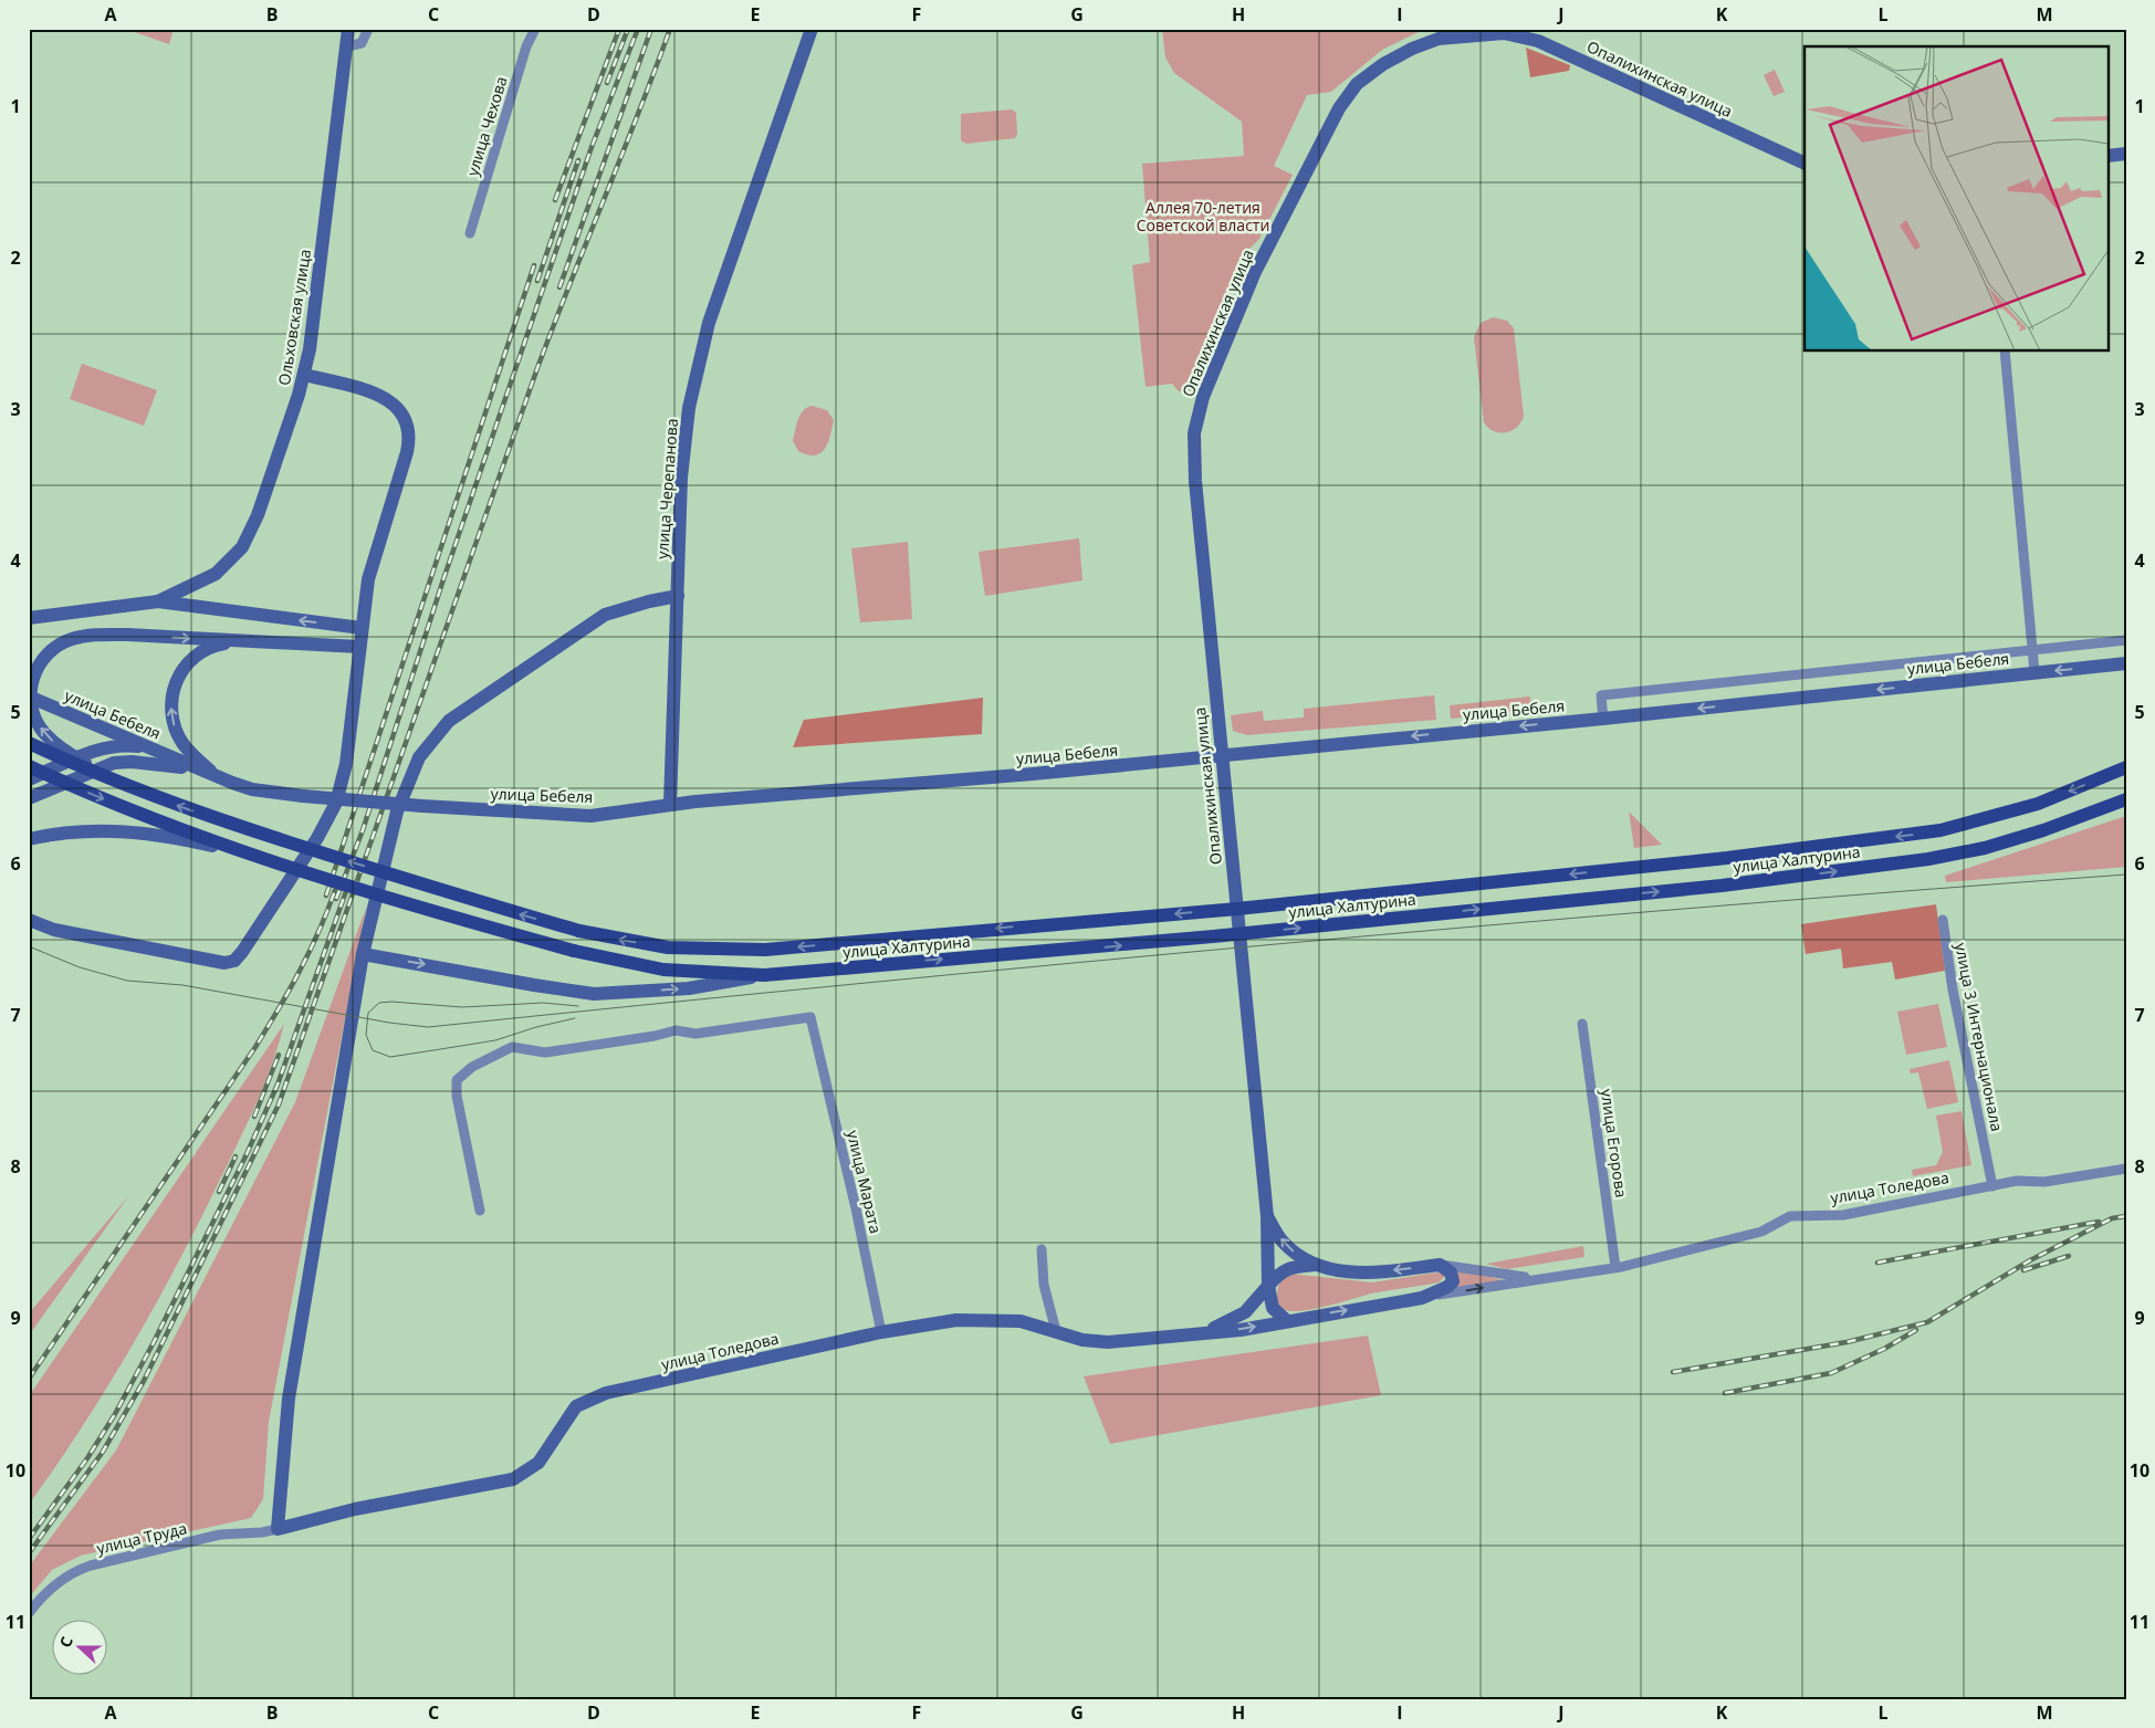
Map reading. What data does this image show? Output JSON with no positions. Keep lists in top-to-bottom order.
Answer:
{
  "streets": {
    "main road": ["улица Халтурина"],
    "street": [
      "Опалихинская улица",
      "улица Чехова",
      "Ольховская улица",
      "улица Черепанова",
      "улица Бебеля",
      "улица 3 Интернационала",
      "улица Егорова",
      "улица Марата",
      "улица Толедова",
      "улица Труда"
    ]
  },
  "crossings": [
    ["Опалихинская улица", "улица Бебеля"],
    ["Опалихинская улица", "улица Халтурина"],
    ["Опалихинская улица", "улица Толедова"],
    ["улица Черепанова", "улица Бебеля"],
    ["улица 3 Интернационала", "улица Толедова"],
    ["улица Егорова", "улица Толедова"],
    ["улица Марата", "улица Толедова"],
    ["улица Толедова", "улица Труда"]
  ],
  "parks": ["Аллея 70-летия Советской власти"],
  "north": "left",
  "grid": {
    "columns": [
      "A",
      "B",
      "C",
      "D",
      "E",
      "F",
      "G",
      "H",
      "I",
      "J",
      "K",
      "L",
      "M"
    ],
    "rows": [
      "1",
      "2",
      "3",
      "4",
      "5",
      "6",
      "7",
      "8",
      "9",
      "10",
      "11"
    ]
  }
}
